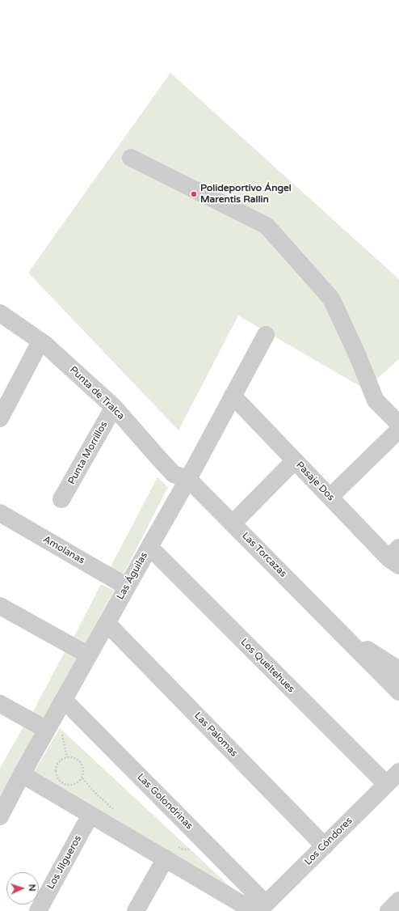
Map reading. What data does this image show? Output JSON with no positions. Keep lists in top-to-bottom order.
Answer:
{
  "streets": {
    "street": [
      "Punta de Tralca",
      "Punta Morrillos",
      "Pasaje Dos",
      "Amolanas",
      "Las Torcazas",
      "Las Águilas",
      "Los Queltehues",
      "Las Palomas",
      "Las Golondrinas",
      "Los Cóndores",
      "Los Jilgueros"
    ]
  },
  "crossings": [
    ["Punta de Tralca", "Punta Morrillos"],
    ["Punta de Tralca", "Las Torcazas"],
    ["Punta de Tralca", "Las Águilas"],
    ["Pasaje Dos", "Las Águilas"],
    ["Amolanas", "Las Águilas"],
    ["Las Torcazas", "Las Águilas"],
    ["Las Águilas", "Los Queltehues"],
    ["Las Águilas", "Las Palomas"],
    ["Las Águilas", "Las Golondrinas"],
    ["Los Queltehues", "Los Cóndores"],
    ["Las Palomas", "Los Cóndores"],
    ["Las Golondrinas", "Los Cóndores"]
  ],
  "places": ["Polideportivo Ángel Marentis Rallin"],
  "north": "right"
}
